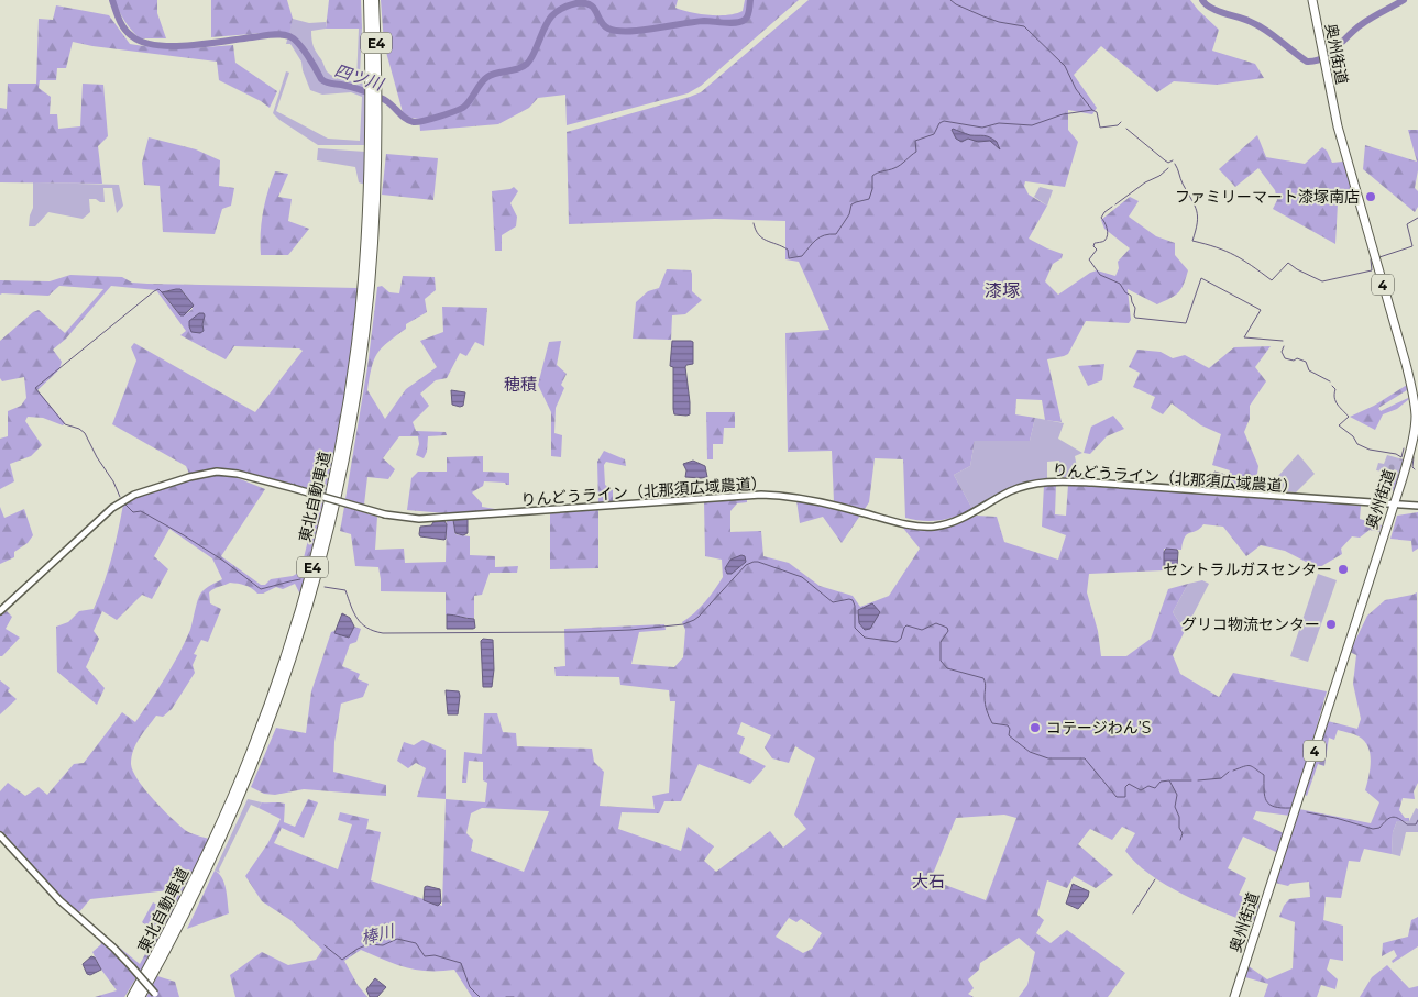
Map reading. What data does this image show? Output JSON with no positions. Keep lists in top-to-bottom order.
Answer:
{
  "streets": {
    "highway": [
      "E4",
      "奥州街道",
      "4",
      "東北自動車道"
    ],
    "street": ["りんどうライン（北那須広域農道）"]
  },
  "crossings": [
    ["奥州街道", "りんどうライン（北那須広域農道）"]
  ],
  "districts": ["漆塚", "穂積", "大石"],
  "water": ["四ツ川", "棒川"],
  "places": [
    "ファミリーマート漆塚南店",
    "セントラルガスセンター",
    "グリコ物流センター",
    "コテージわん’S"
  ]
}
